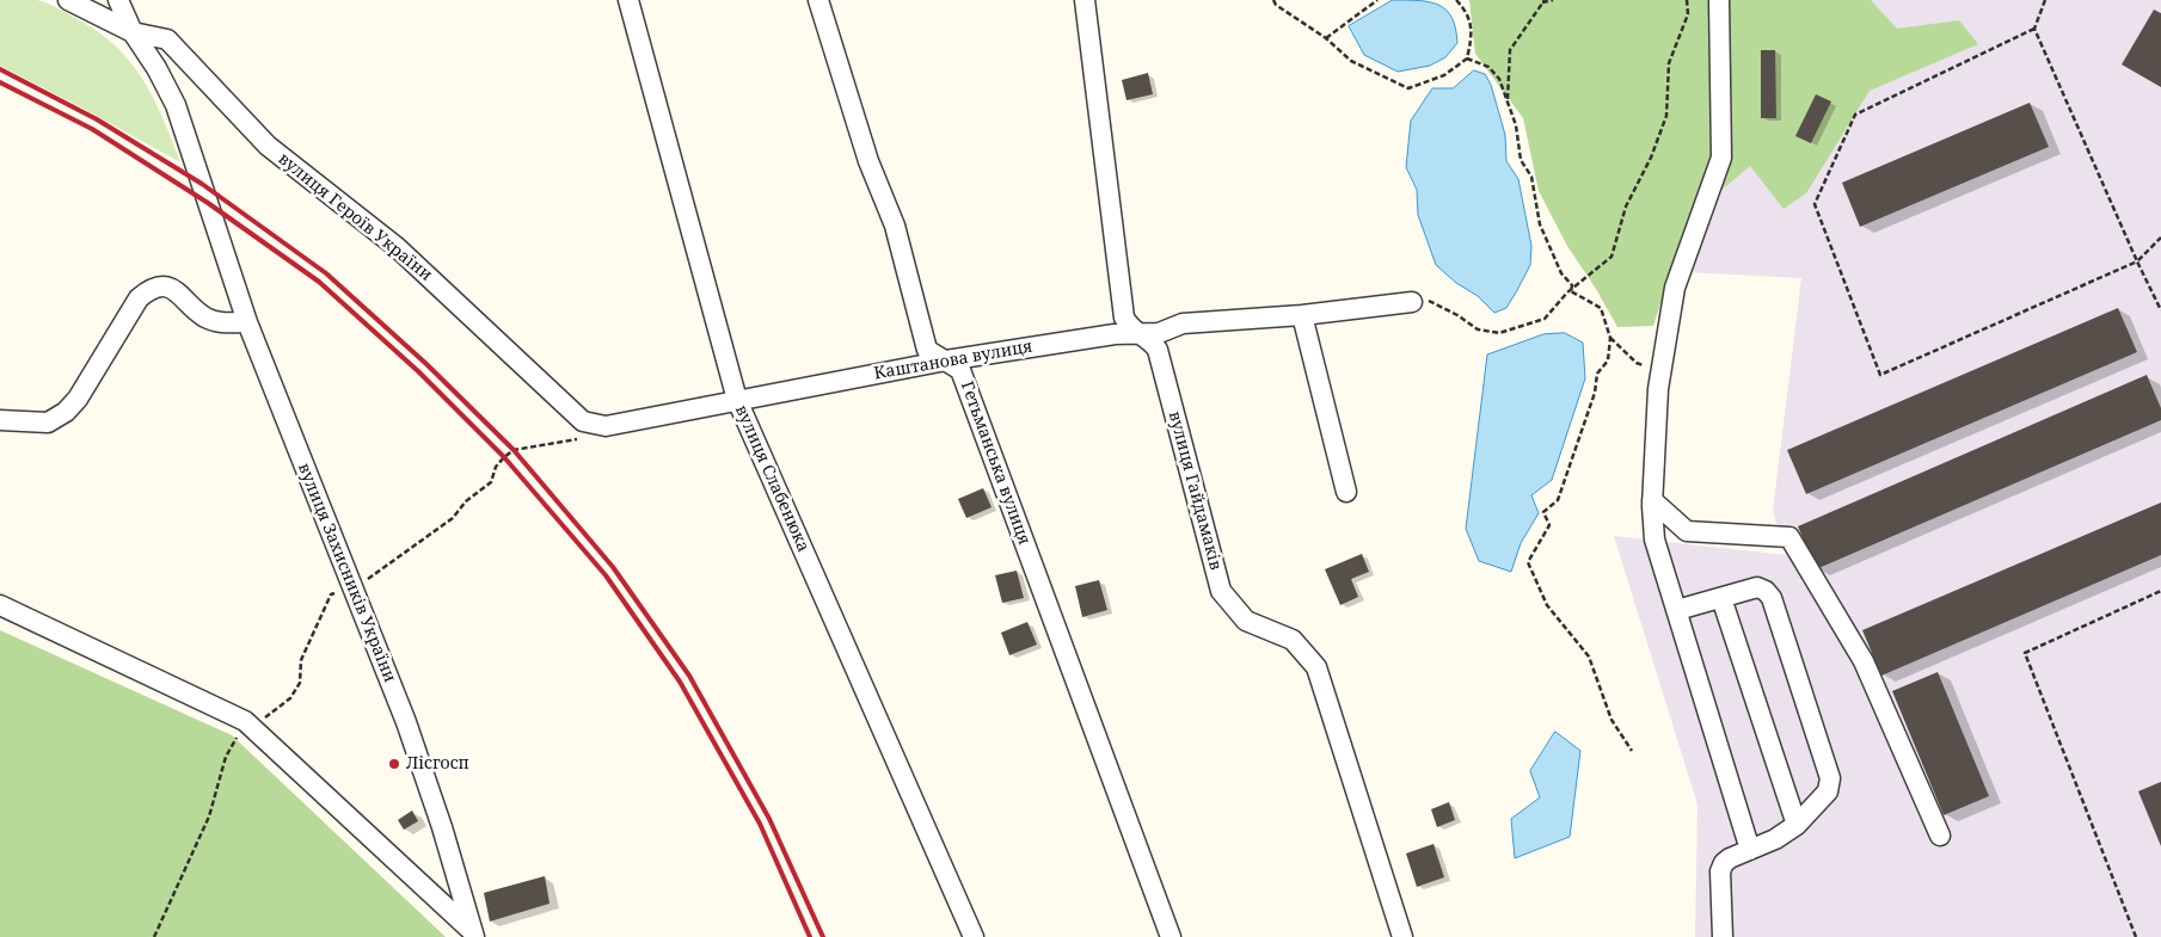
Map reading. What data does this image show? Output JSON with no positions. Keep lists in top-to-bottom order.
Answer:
{
  "streets": {
    "street": [
      "вулиця Героїв України",
      "Каштанова вулиця",
      "Гетьманська вулиця",
      "вулиця Слабенюка",
      "вулиця Гайдамаків",
      "вулиця Захисників України"
    ]
  },
  "crossings": [
    ["вулиця Героїв України", "Каштанова вулиця"],
    ["вулиця Героїв України", "вулиця Захисників України"],
    ["Каштанова вулиця", "Гетьманська вулиця"],
    ["Каштанова вулиця", "вулиця Слабенюка"],
    ["Каштанова вулиця", "вулиця Гайдамаків"]
  ],
  "places": ["Лісгосп"]
}
